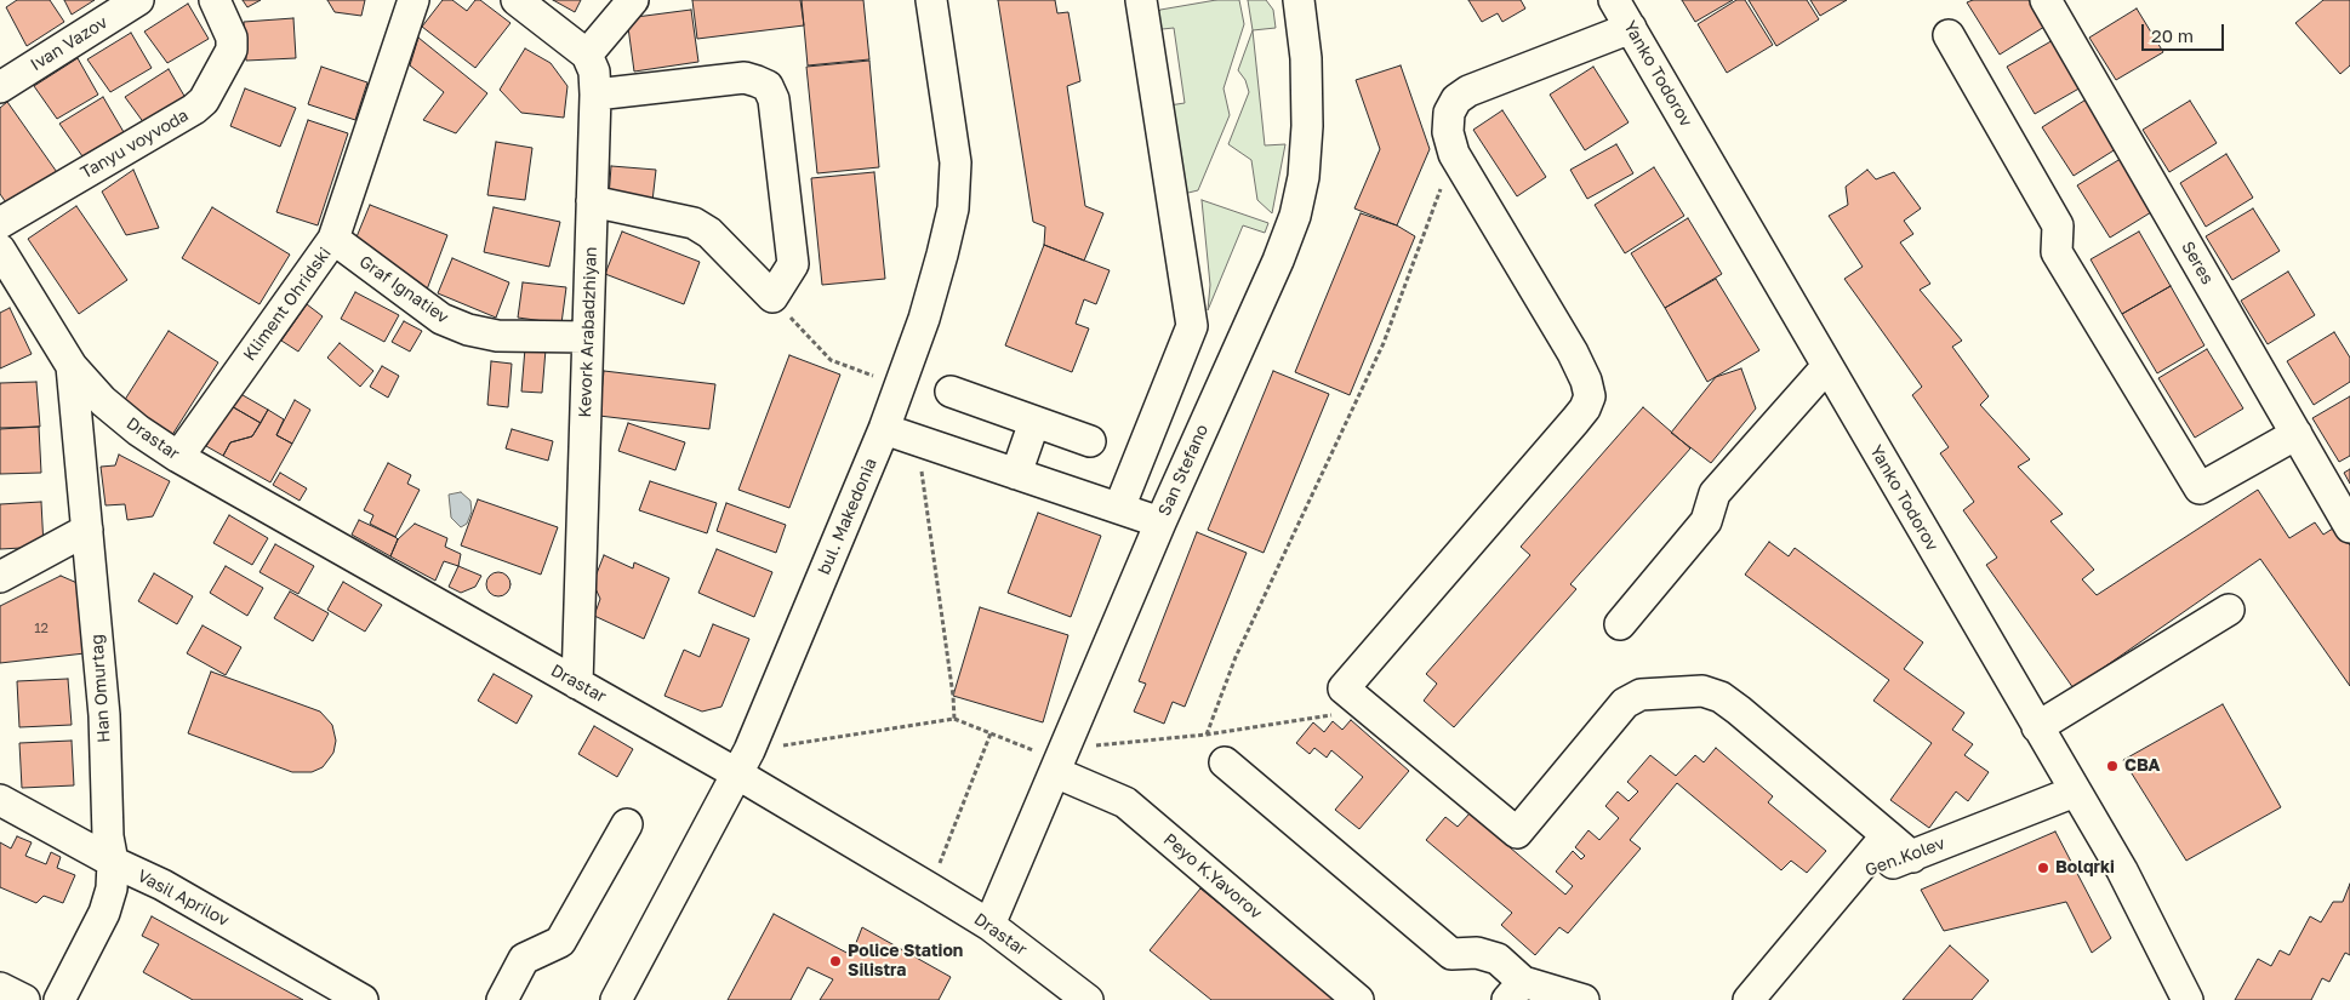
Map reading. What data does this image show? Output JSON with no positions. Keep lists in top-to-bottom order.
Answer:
{
  "streets": {
    "street": [
      "Ivan Vazov",
      "Yanko Todorov",
      "Tanyu voyvoda",
      "Seres",
      "Graf Ignatiev",
      "Kliment Ohridski",
      "Kevork Arabadzhiyan",
      "Drastar",
      "San Stefano",
      "bul. Makedonia",
      "Han Omurtag",
      "Gen.Kolev",
      "Peyo K.Yavorov",
      "Vasil Aprilov"
    ]
  },
  "crossings": [
    ["Yanko Todorov", "Gen.Kolev"],
    ["Graf Ignatiev", "Kliment Ohridski"],
    ["Graf Ignatiev", "Kevork Arabadzhiyan"],
    ["Kliment Ohridski", "Drastar"],
    ["Kevork Arabadzhiyan", "Drastar"],
    ["Drastar", "San Stefano"],
    ["Drastar", "bul. Makedonia"],
    ["Drastar", "Han Omurtag"],
    ["San Stefano", "Peyo K.Yavorov"],
    ["Han Omurtag", "Vasil Aprilov"]
  ],
  "places": ["CBA", "Bolqrki", "Police Station Silistra"],
  "house_numbers": ["12"],
  "scale_bar": "20 m"
}
